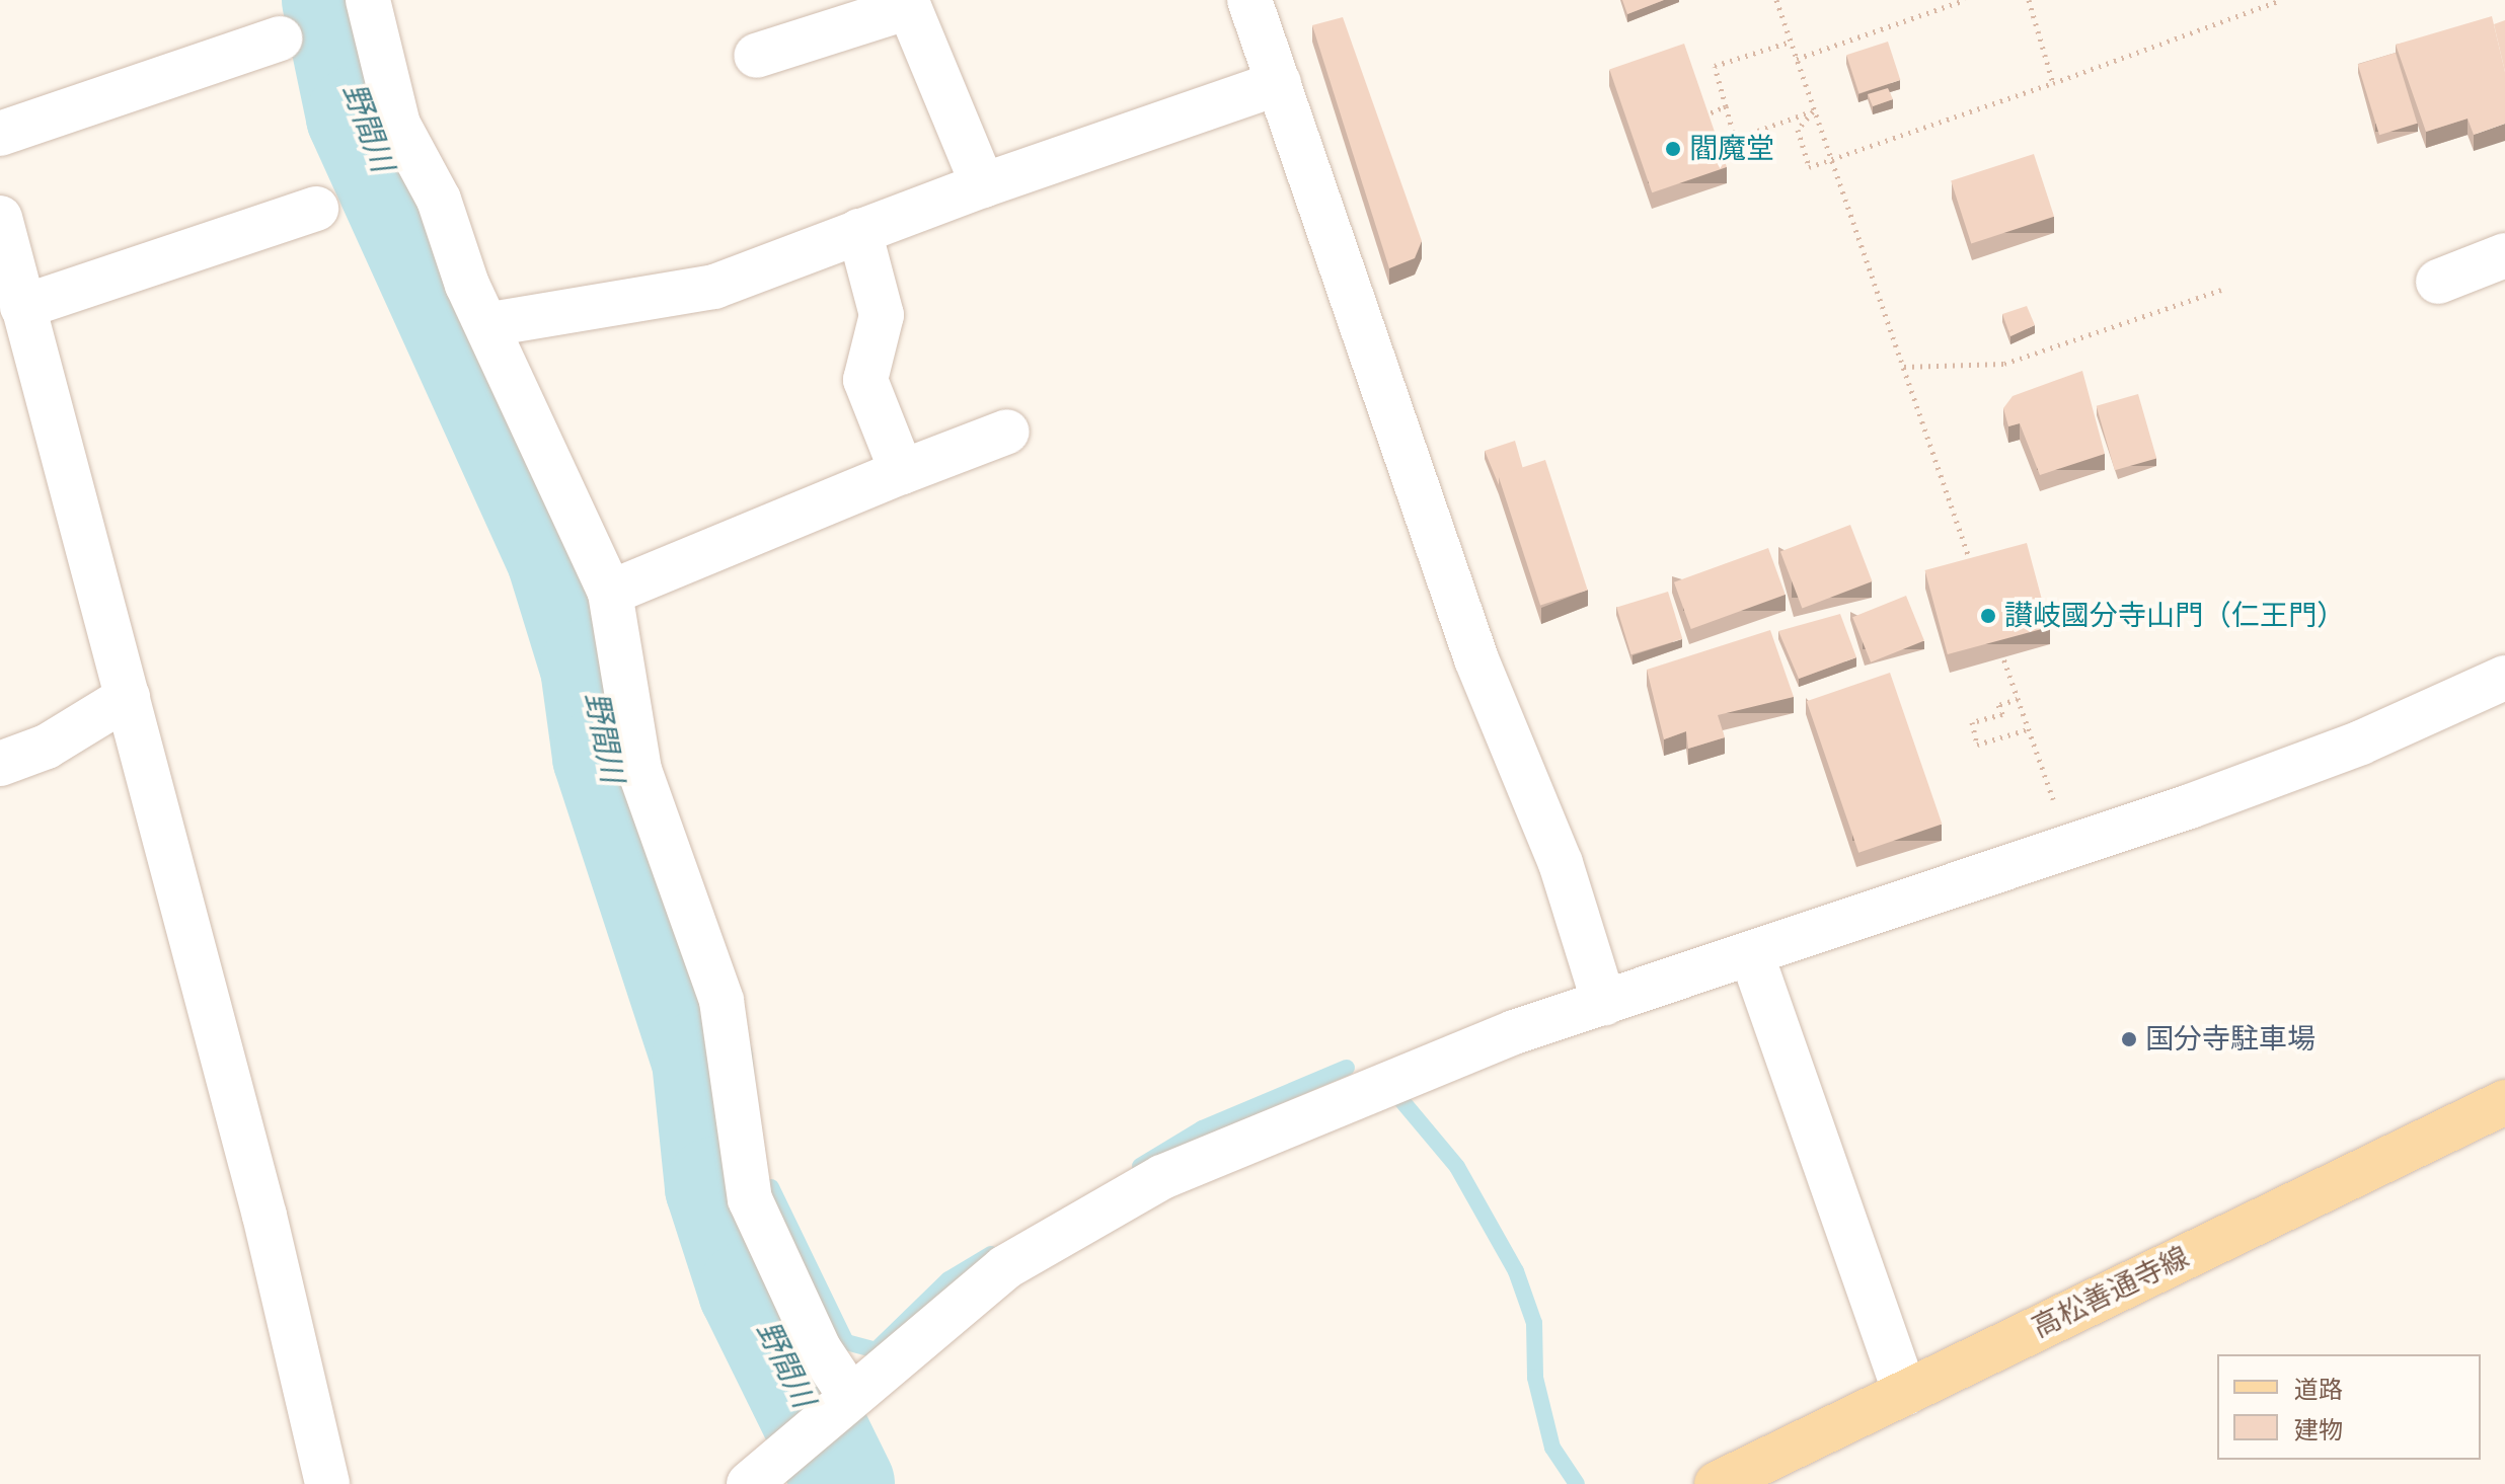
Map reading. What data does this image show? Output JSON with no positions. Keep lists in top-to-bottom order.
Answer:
{
  "streets": {
    "main road": ["高松善通寺線"]
  },
  "water": ["野間川"],
  "places": ["閻魔堂", "讃岐國分寺山門（仁王門）", "国分寺駐車場"],
  "legend": ["道路", "建物"]
}
